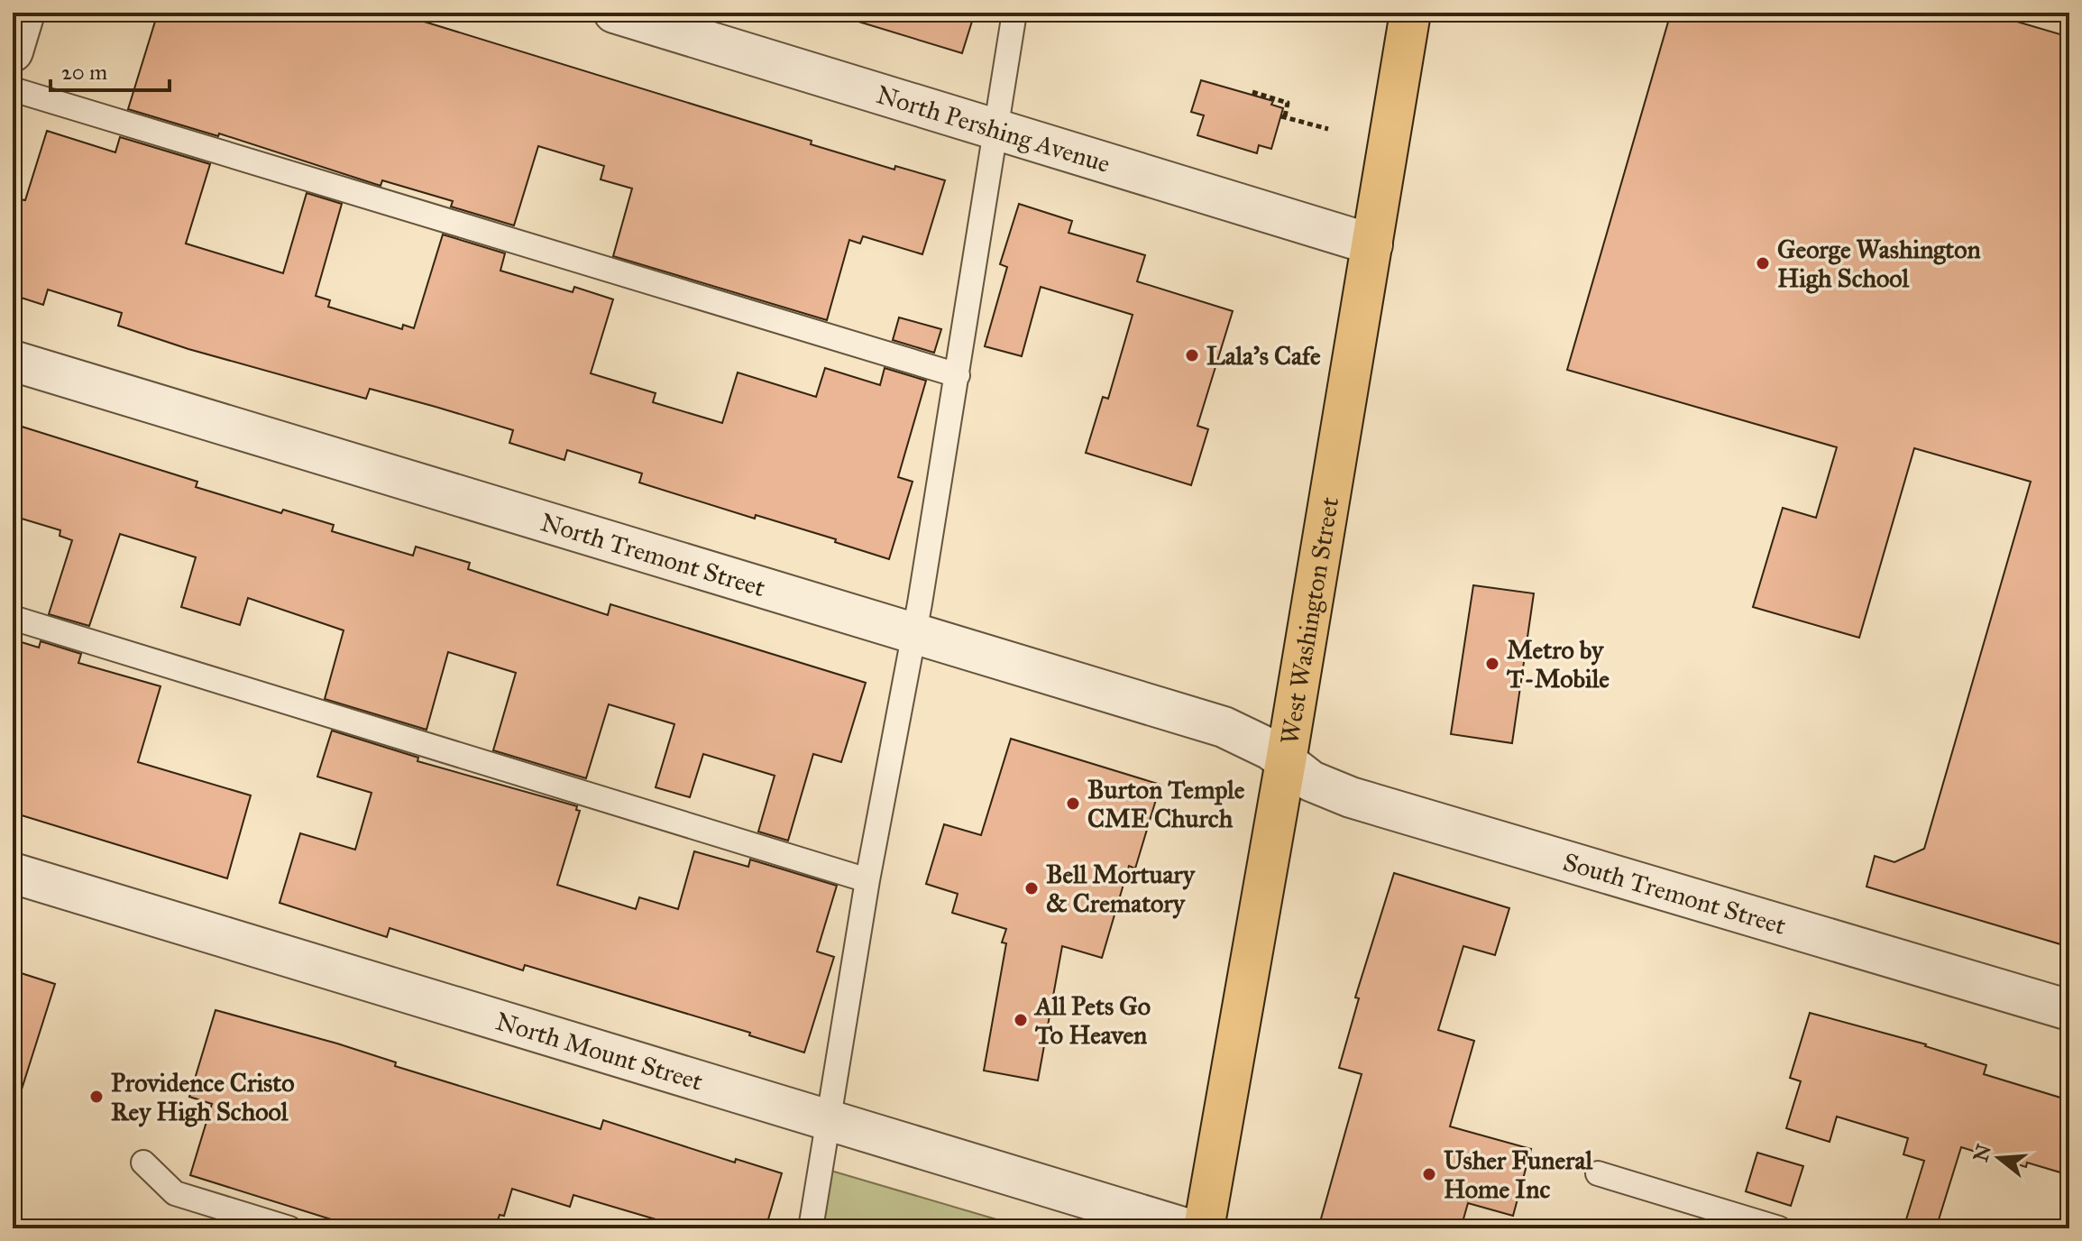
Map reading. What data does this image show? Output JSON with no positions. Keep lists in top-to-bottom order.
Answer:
{
  "streets": {
    "main road": ["West Washington Street"],
    "street": [
      "North Pershing Avenue",
      "North Tremont Street",
      "South Tremont Street",
      "North Mount Street"
    ]
  },
  "crossings": [
    ["North Pershing Avenue", "West Washington Street"],
    ["North Tremont Street", "West Washington Street"],
    ["North Tremont Street", "South Tremont Street"],
    ["West Washington Street", "South Tremont Street"]
  ],
  "places": [
    "George Washington High School",
    "Lala's Cafe",
    "Metro by T-Mobile",
    "Burton Temple CME Church",
    "Bell Mortuary & Crematory",
    "All Pets Go To Heaven",
    "Providence Cristo Rey High School",
    "Usher Funeral Home Inc"
  ],
  "scale_bar": "20 m",
  "north": "left"
}
